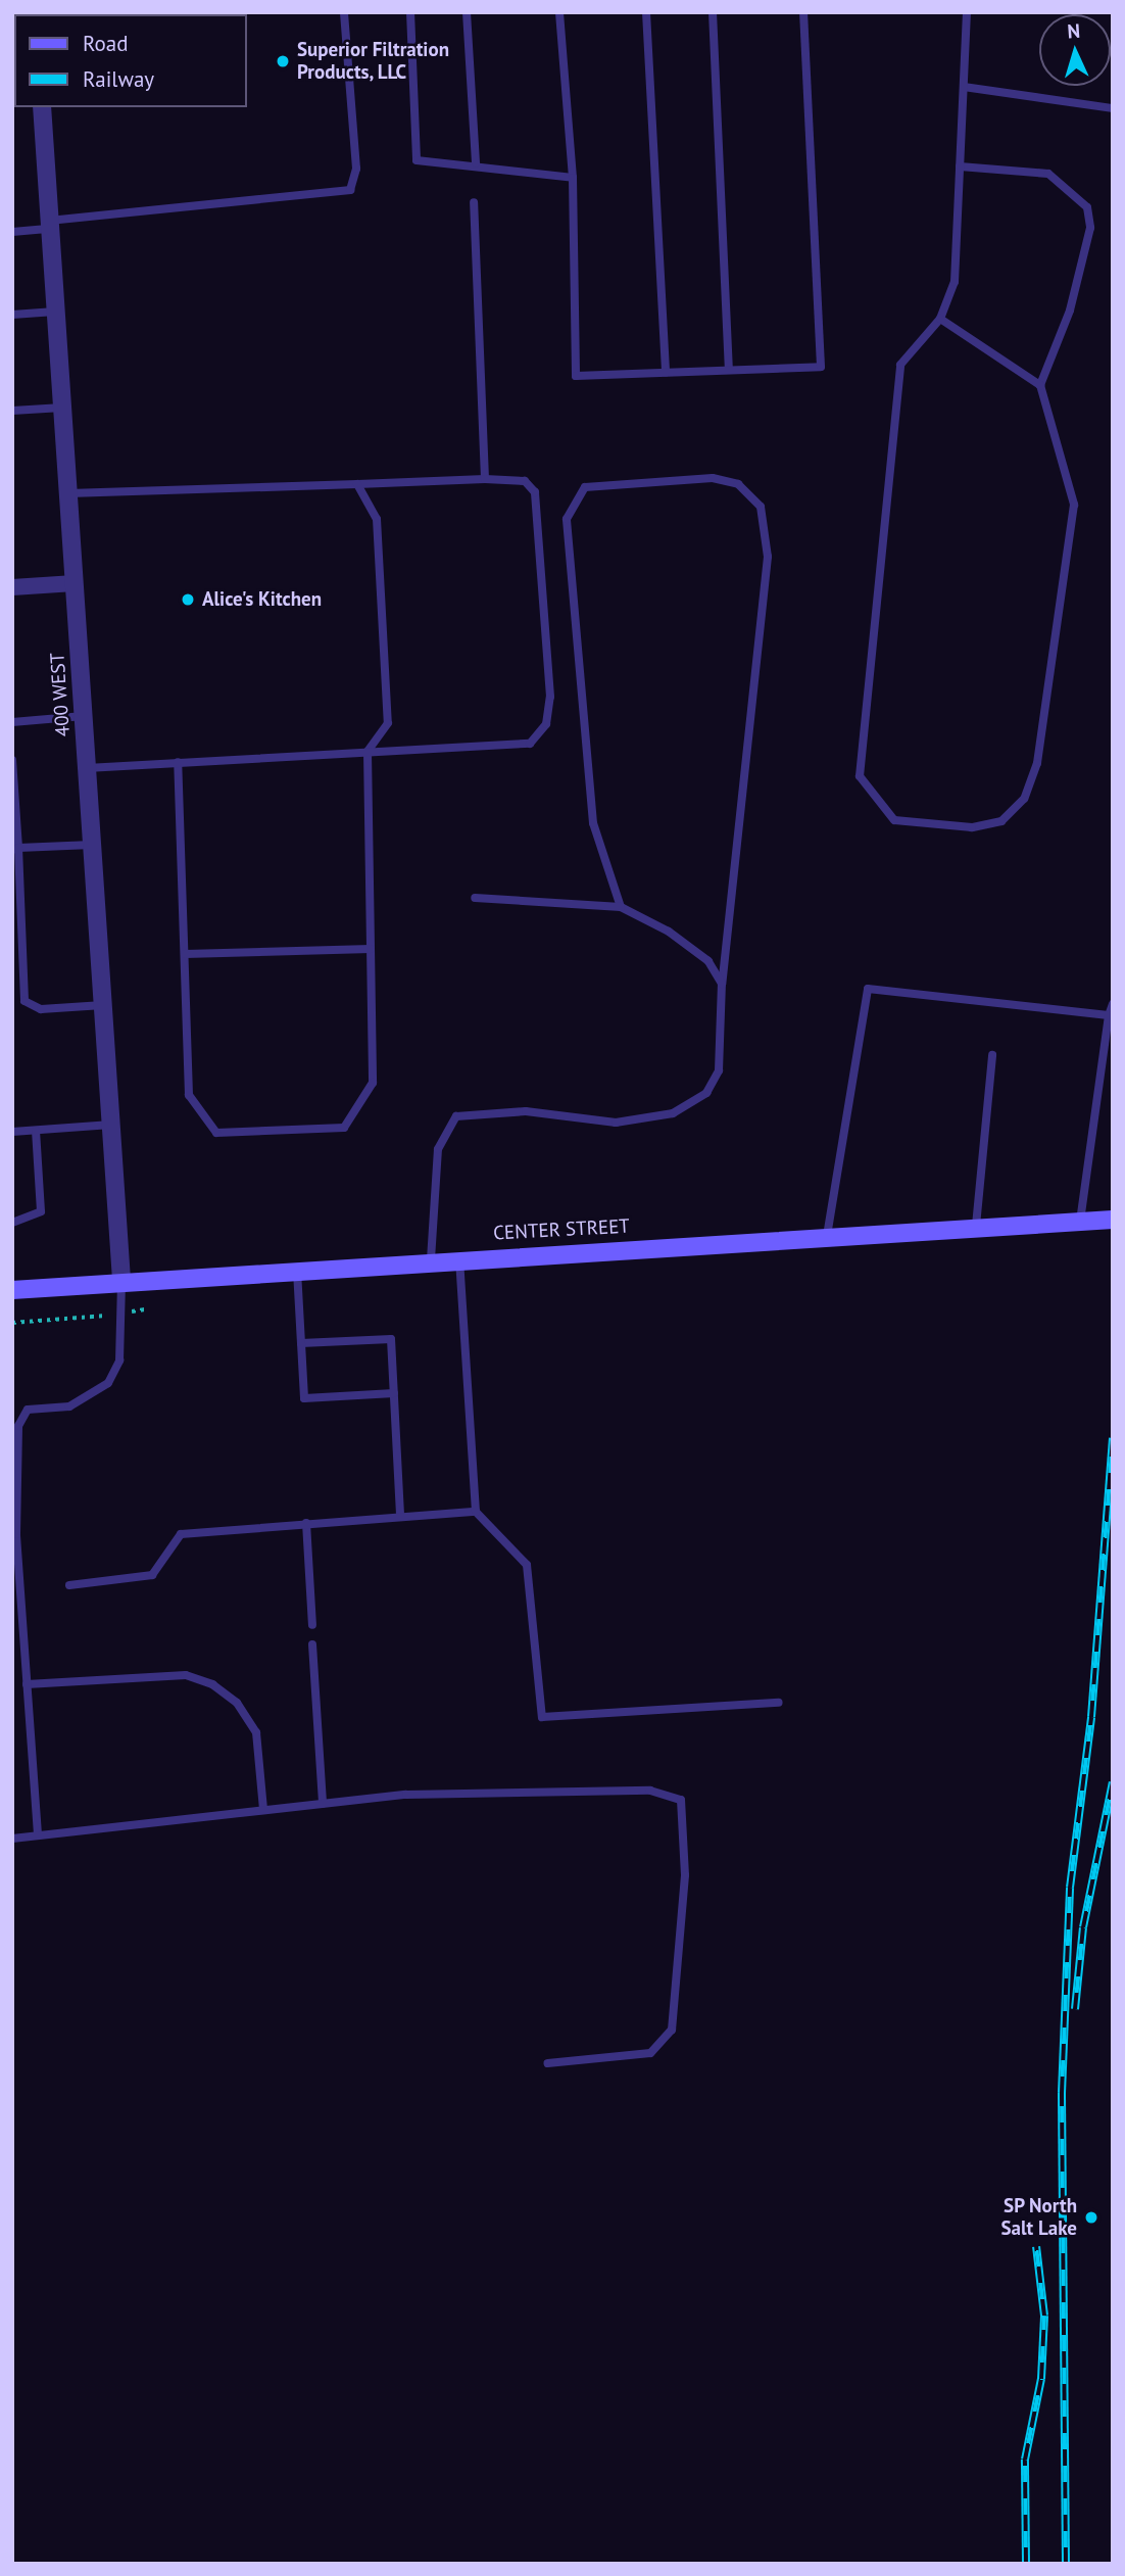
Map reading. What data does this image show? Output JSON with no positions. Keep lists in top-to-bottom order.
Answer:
{
  "streets": {
    "main road": ["CENTER STREET"],
    "street": ["400 WEST"]
  },
  "crossings": [
    ["400 WEST", "CENTER STREET"]
  ],
  "places": ["Superior Filtration Products, LLC", "Alice's Kitchen", "SP North Salt Lake"],
  "legend": ["Road", "Railway"],
  "north": "top"
}
